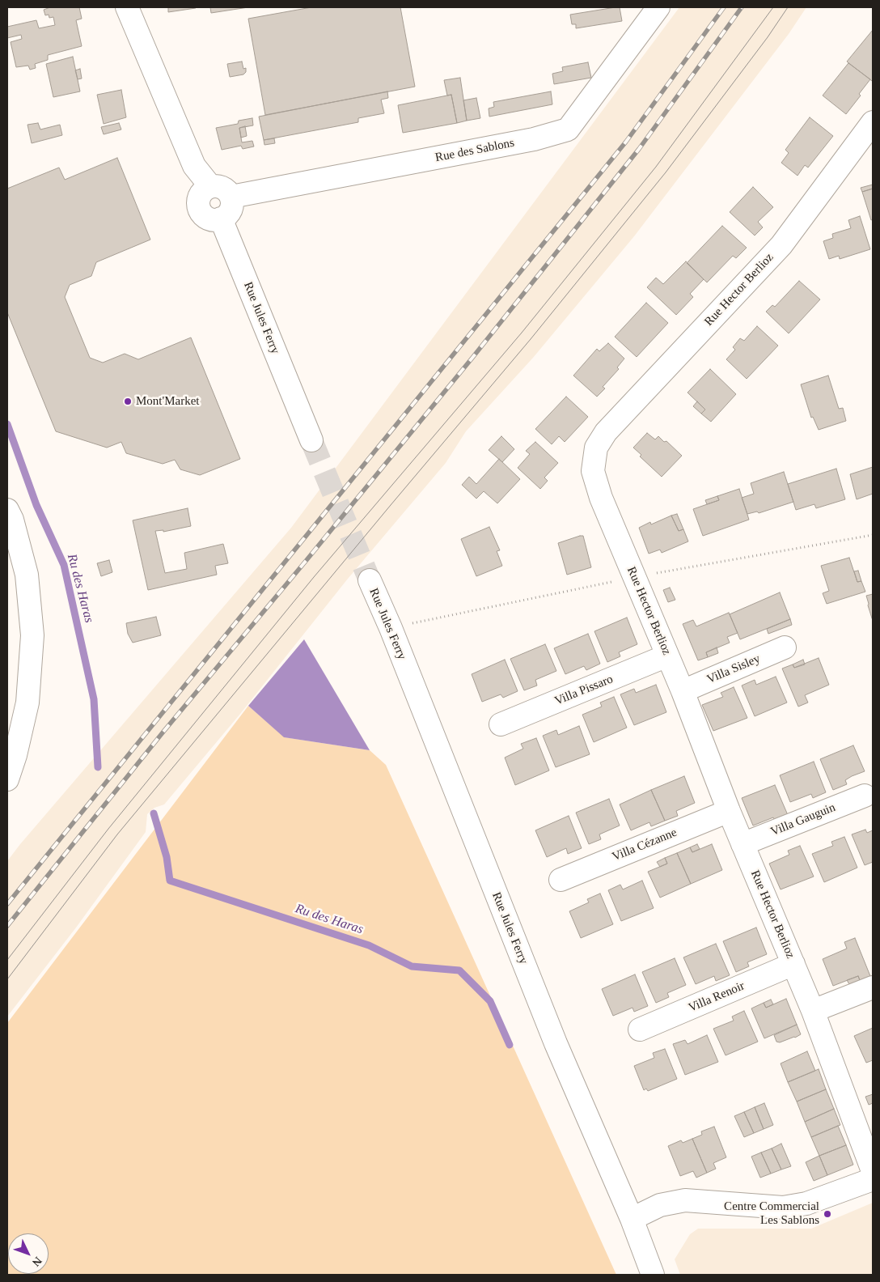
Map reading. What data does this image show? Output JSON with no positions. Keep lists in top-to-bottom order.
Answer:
{
  "streets": {
    "street": [
      "Rue des Sablons",
      "Rue Hector Berlioz",
      "Rue Jules Ferry",
      "Villa Sisley",
      "Villa Pissaro",
      "Villa Gauguin",
      "Villa Cézanne",
      "Villa Renoir"
    ]
  },
  "crossings": [
    ["Rue des Sablons", "Rue Jules Ferry"],
    ["Rue Hector Berlioz", "Villa Sisley"],
    ["Rue Hector Berlioz", "Villa Pissaro"],
    ["Rue Hector Berlioz", "Villa Gauguin"],
    ["Rue Hector Berlioz", "Villa Cézanne"],
    ["Rue Hector Berlioz", "Villa Renoir"]
  ],
  "water": ["Ru des Haras"],
  "places": ["Mont'Market", "Centre Commercial Les Sablons"],
  "north": "bottom right"
}
